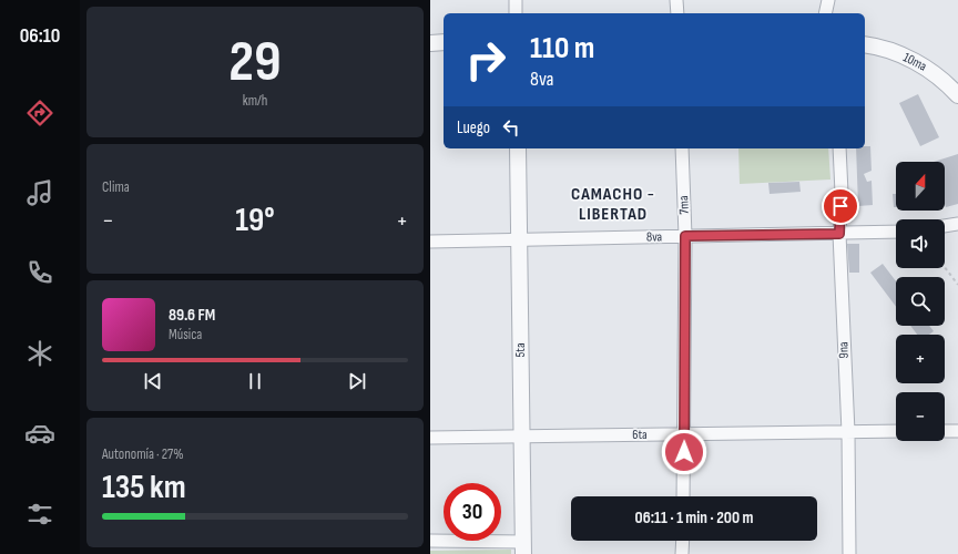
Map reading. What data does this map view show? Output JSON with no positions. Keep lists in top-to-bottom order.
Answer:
{
  "streets": {
    "street": [
      "10ma",
      "7ma",
      "8va",
      "5ta",
      "9na",
      "6ta"
    ]
  },
  "crossings": [
    ["7ma", "8va"],
    ["7ma", "6ta"],
    ["8va", "5ta"],
    ["8va", "9na"],
    ["5ta", "6ta"],
    ["9na", "6ta"]
  ],
  "districts": ["CAMACHO - LIBERTAD"],
  "north": "top",
  "page": {
    "tabs": "06:10",
    "tile": [
      ["29", "km/h"],
      "Clima",
      ["Autonomía · 27%", "135 km"]
    ],
    "turn": ["110 m", "8va"],
    "then": "Luego",
    "map_buttons": ["+", "−"],
    "heat": ["−", "19°", "+"],
    "song": ["89.6 FM", "Música"],
    "limit": "30",
    "trip": "06:11 · 1 min · 200 m"
  }
}
